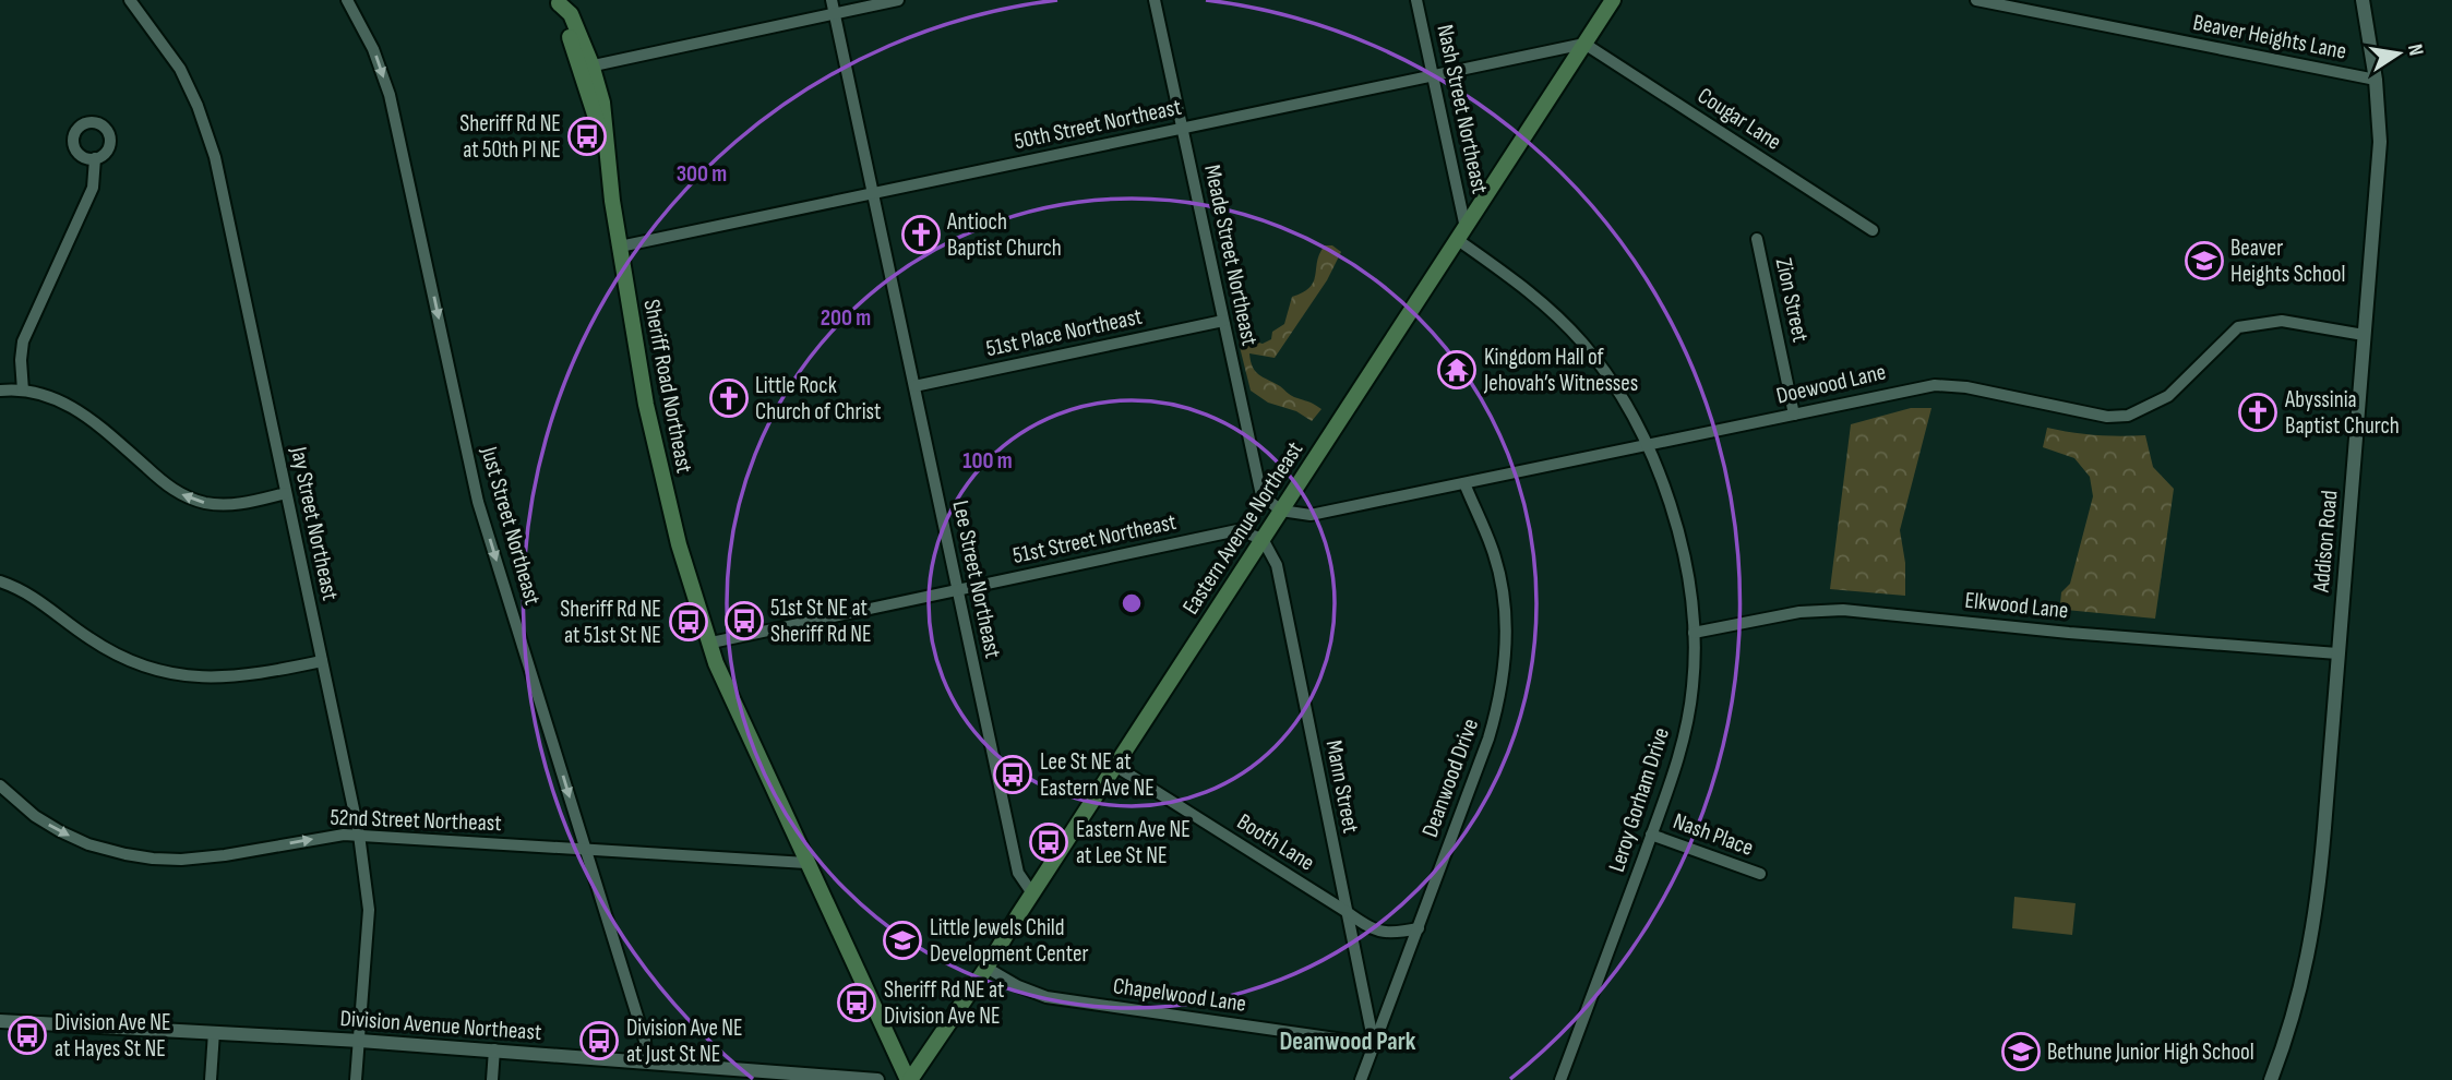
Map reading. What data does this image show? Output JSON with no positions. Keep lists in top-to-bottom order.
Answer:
{
  "streets": {
    "main road": ["Sheriff Road Northeast", "Eastern Avenue Northeast"],
    "street": [
      "Beaver Heights Lane",
      "Nash Street Northeast",
      "Cougar Lane",
      "50th Street Northeast",
      "Meade Street Northeast",
      "Zion Street",
      "51st Place Northeast",
      "Doewood Lane",
      "Jay Street Northeast",
      "Just Street Northeast",
      "51st Street Northeast",
      "Addison Road",
      "Lee Street Northeast",
      "Elkwood Lane",
      "Deanwood Drive",
      "Mann Street",
      "Leroy Gorham Drive",
      "52nd Street Northeast",
      "Nash Place",
      "Booth Lane",
      "Chapelwood Lane",
      "Division Avenue Northeast"
    ]
  },
  "crossings": [
    ["Beaver Heights Lane", "Addison Road"],
    ["Nash Street Northeast", "50th Street Northeast"],
    ["Nash Street Northeast", "Eastern Avenue Northeast"],
    ["Nash Street Northeast", "Leroy Gorham Drive"],
    ["Cougar Lane", "50th Street Northeast"],
    ["Cougar Lane", "Eastern Avenue Northeast"],
    ["50th Street Northeast", "Meade Street Northeast"],
    ["50th Street Northeast", "Sheriff Road Northeast"],
    ["50th Street Northeast", "Eastern Avenue Northeast"],
    ["50th Street Northeast", "Lee Street Northeast"],
    ["Meade Street Northeast", "51st Place Northeast"],
    ["Meade Street Northeast", "Doewood Lane"],
    ["Meade Street Northeast", "Eastern Avenue Northeast"],
    ["Zion Street", "Doewood Lane"],
    ["51st Place Northeast", "Lee Street Northeast"],
    ["Doewood Lane", "Eastern Avenue Northeast"],
    ["Doewood Lane", "Addison Road"],
    ["Doewood Lane", "Deanwood Drive"],
    ["Doewood Lane", "Leroy Gorham Drive"],
    ["Sheriff Road Northeast", "Eastern Avenue Northeast"],
    ["Sheriff Road Northeast", "51st Street Northeast"],
    ["Sheriff Road Northeast", "52nd Street Northeast"],
    ["Jay Street Northeast", "52nd Street Northeast"],
    ["Jay Street Northeast", "Division Avenue Northeast"],
    ["Just Street Northeast", "52nd Street Northeast"],
    ["Just Street Northeast", "Division Avenue Northeast"],
    ["Eastern Avenue Northeast", "51st Street Northeast"],
    ["Eastern Avenue Northeast", "Lee Street Northeast"],
    ["Eastern Avenue Northeast", "Mann Street"],
    ["Eastern Avenue Northeast", "Leroy Gorham Drive"],
    ["Eastern Avenue Northeast", "Booth Lane"],
    ["Eastern Avenue Northeast", "Chapelwood Lane"],
    ["51st Street Northeast", "Lee Street Northeast"],
    ["51st Street Northeast", "Mann Street"],
    ["Addison Road", "Elkwood Lane"],
    ["Elkwood Lane", "Leroy Gorham Drive"],
    ["Deanwood Drive", "Mann Street"],
    ["Deanwood Drive", "Booth Lane"],
    ["Deanwood Drive", "Chapelwood Lane"],
    ["Mann Street", "Booth Lane"],
    ["Mann Street", "Chapelwood Lane"],
    ["Leroy Gorham Drive", "Nash Place"]
  ],
  "one_way": ["Just Street Northeast", "52nd Street Northeast"],
  "districts": ["Deanwood Park"],
  "places": {
    "bus stop": [
      "Sheriff Rd NE at 50th Pl NE",
      "51st St NE at Sheriff Rd NE",
      "Sheriff Rd NE at 51st St NE",
      "Lee St NE at Eastern Ave NE",
      "Eastern Ave NE at Lee St NE",
      "Sheriff Rd NE at Division Ave NE",
      "Division Ave NE at Hayes St NE",
      "Division Ave NE at Just St NE"
    ],
    "church": ["Antioch Baptist Church", "Little Rock Church of Christ", "Abyssinia Baptist Church"],
    "school or university": ["Beaver Heights School", "Little Jewels Child Development Center", "Bethune Junior High School"],
    "temple": ["Kingdom Hall of Jehovah’s Witnesses"]
  },
  "north": "right",
  "rings": ["300 m", "200 m", "100 m"]
}
